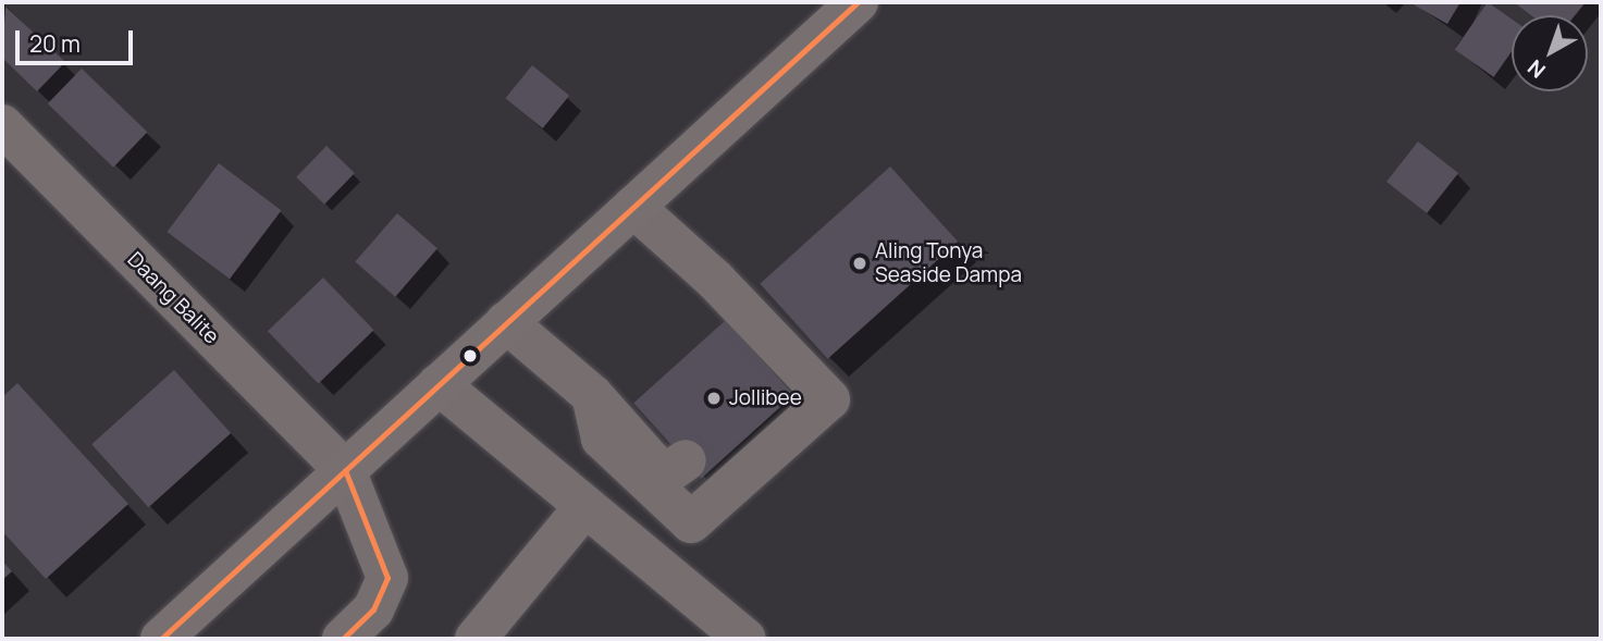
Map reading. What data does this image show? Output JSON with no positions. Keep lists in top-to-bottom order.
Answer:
{
  "streets": {
    "street": ["Daang Balite"]
  },
  "places": ["Aling Tonya Seaside Dampa", "Jollibee"],
  "scale_bar": "20 m",
  "north": "bottom left"
}
